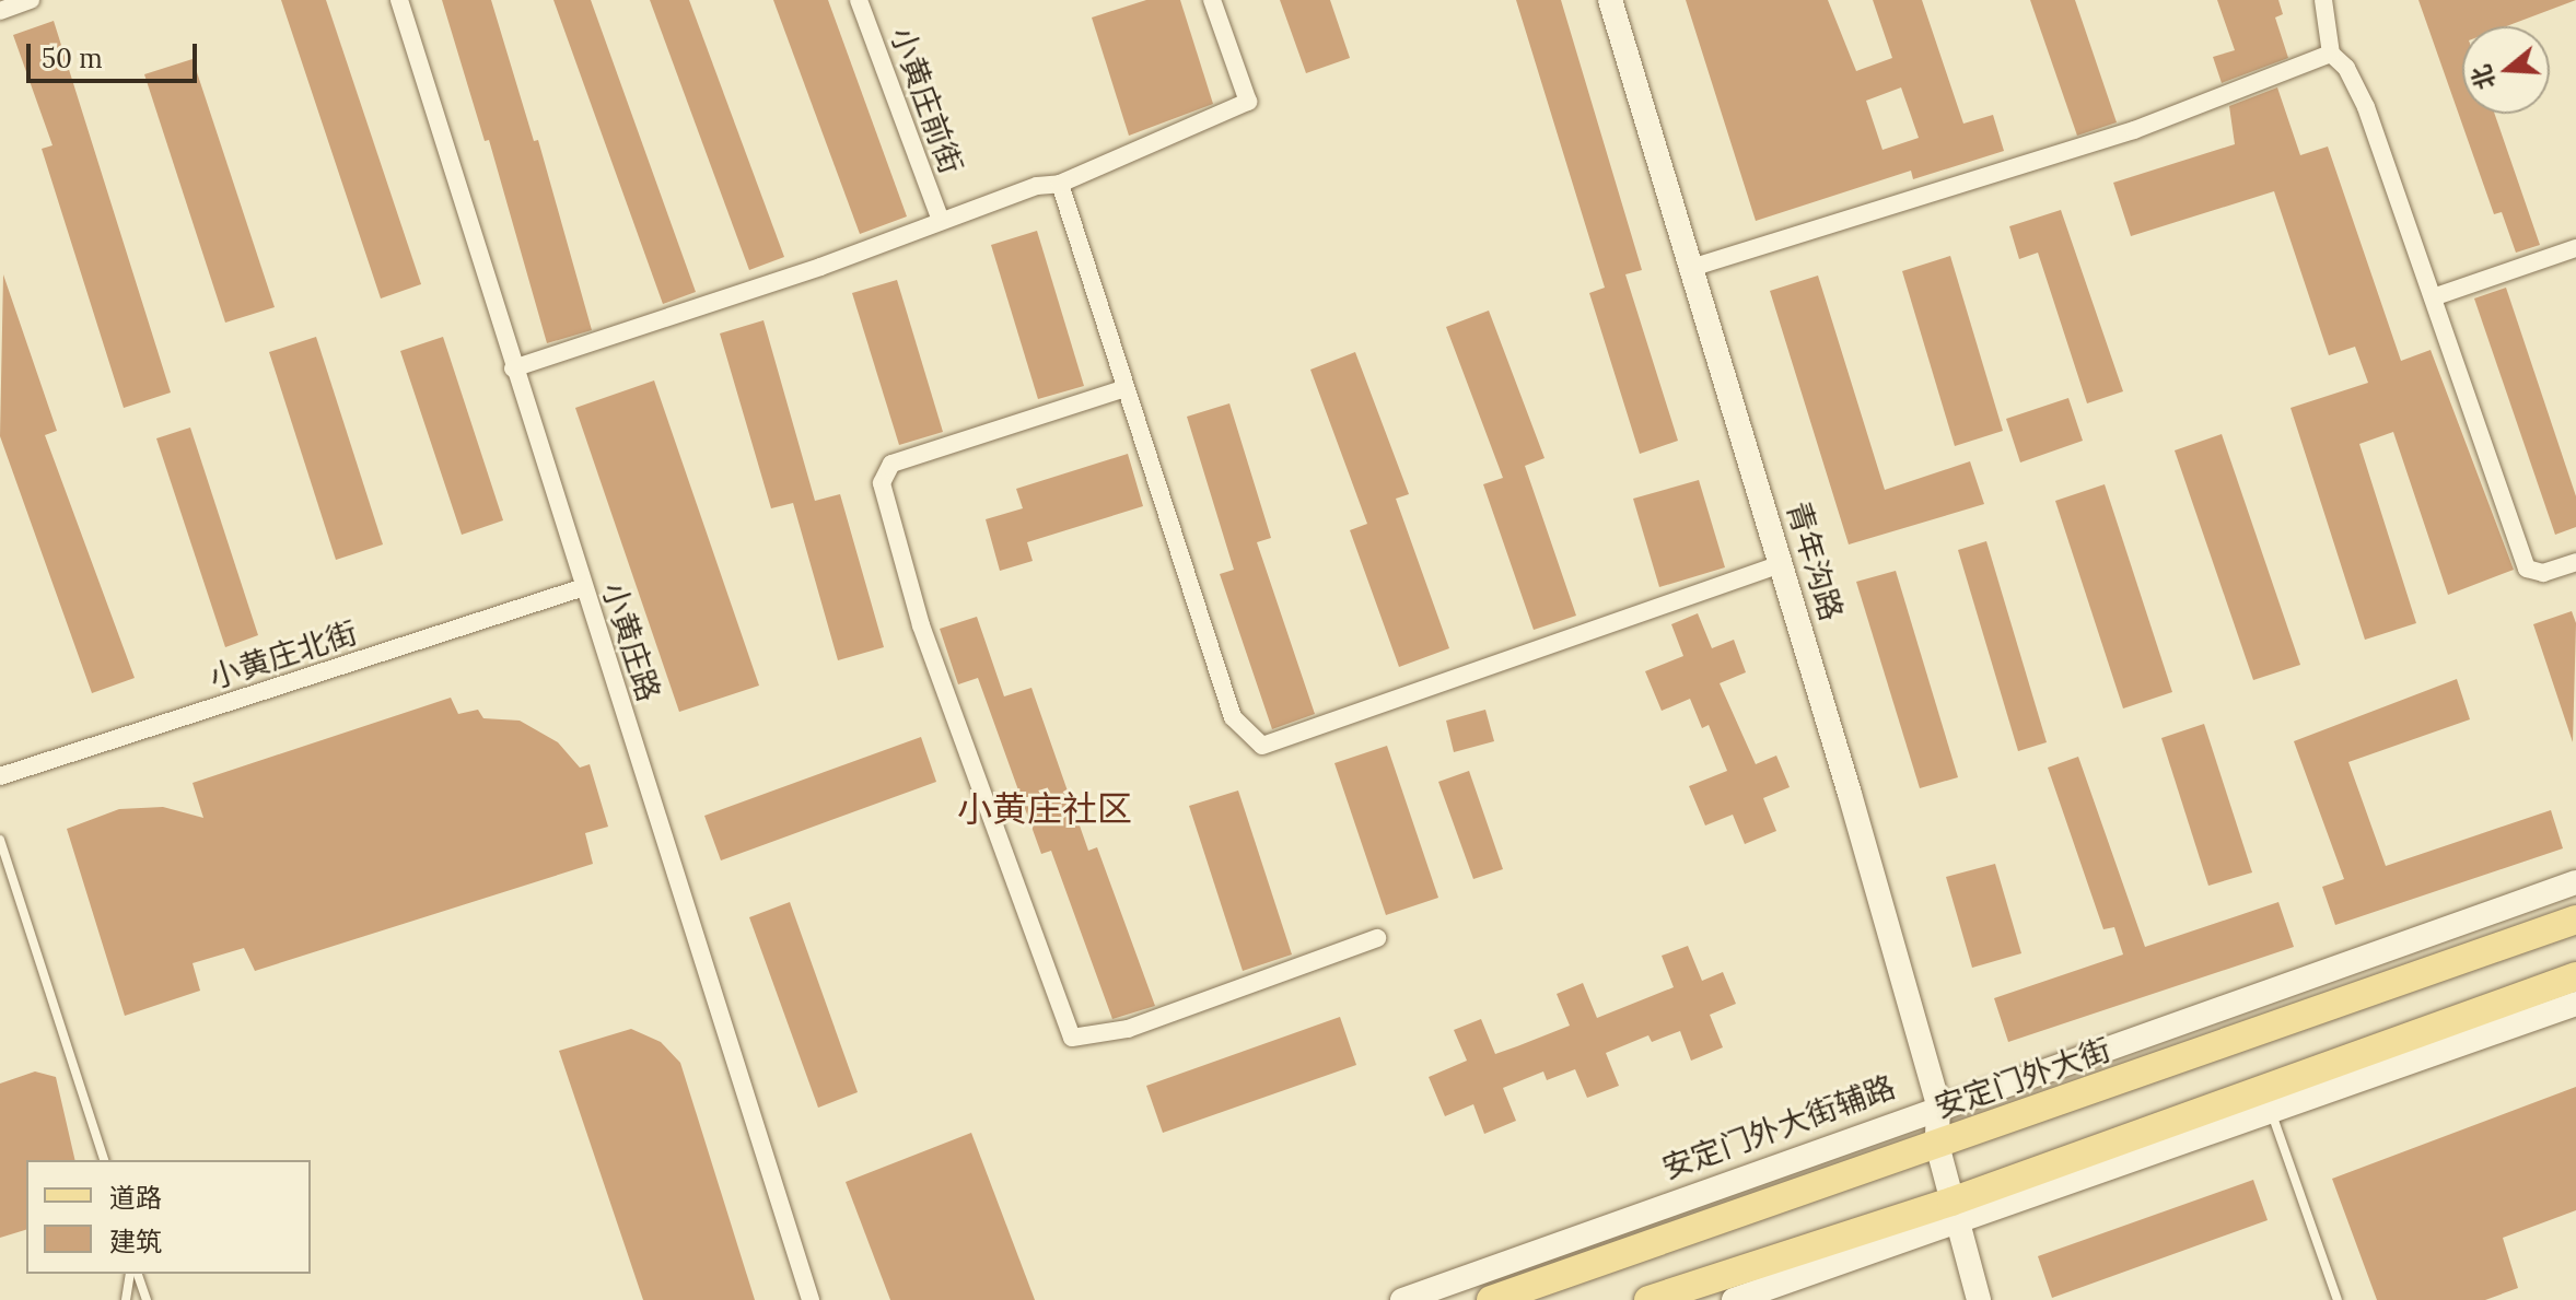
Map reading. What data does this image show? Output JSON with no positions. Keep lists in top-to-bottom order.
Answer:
{
  "streets": {
    "main road": ["安定门外大街"],
    "street": [
      "小黄庄前街",
      "青年沟路",
      "小黄庄路",
      "小黄庄北街",
      "安定门外大街辅路"
    ]
  },
  "crossings": [
    ["青年沟路", "安定门外大街"],
    ["青年沟路", "安定门外大街辅路"],
    ["小黄庄路", "小黄庄北街"]
  ],
  "districts": ["小黄庄社区"],
  "legend": ["道路", "建筑"],
  "scale_bar": "50 m",
  "north": "left"
}
